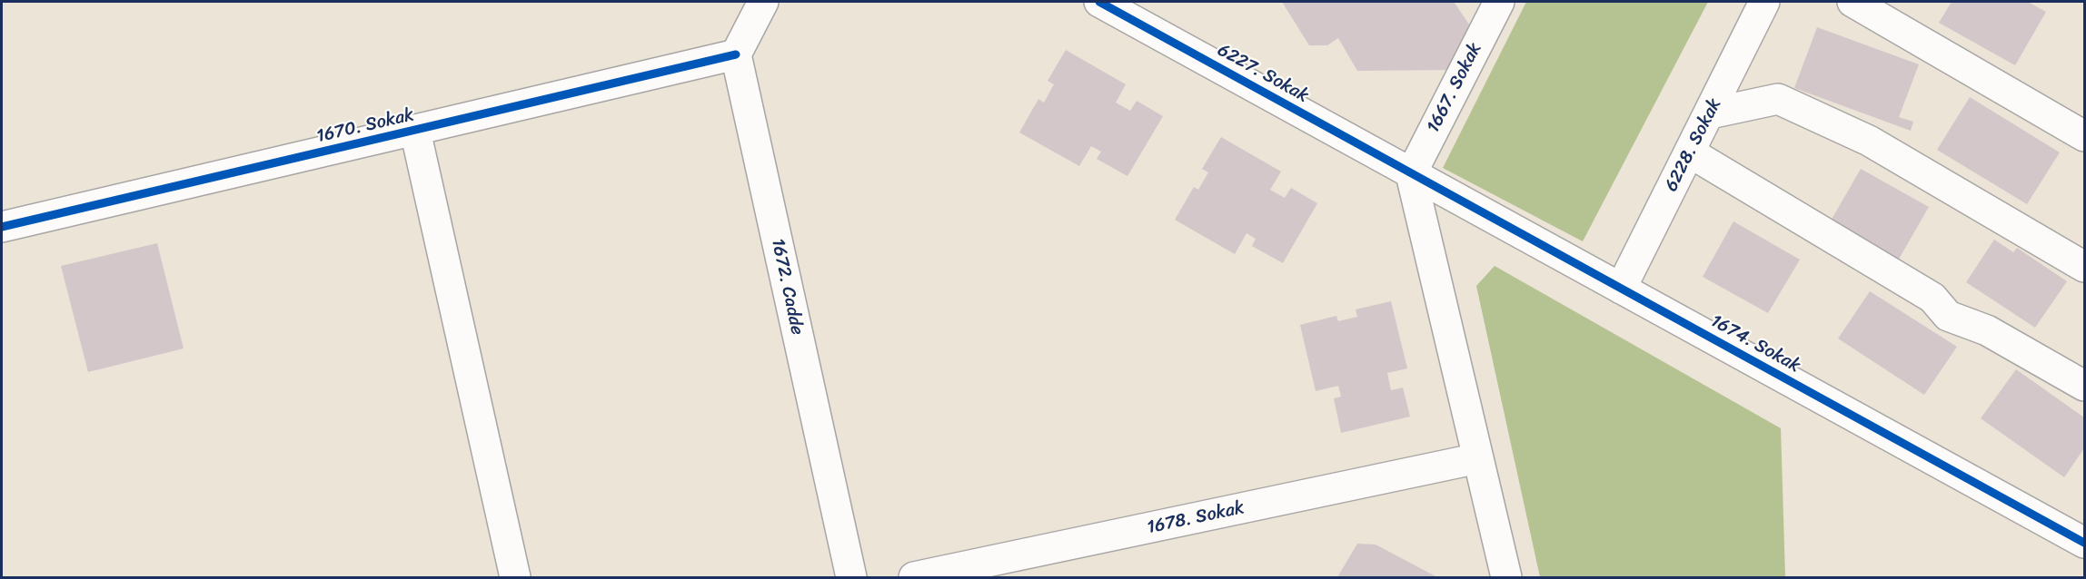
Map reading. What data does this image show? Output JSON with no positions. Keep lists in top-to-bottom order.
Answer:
{
  "streets": {
    "street": [
      "6227. Sokak",
      "1667. Sokak",
      "1670. Sokak",
      "6228. Sokak",
      "1672. Cadde",
      "1674. Sokak",
      "1678. Sokak"
    ]
  },
  "crossings": [
    ["6227. Sokak", "1667. Sokak"],
    ["6227. Sokak", "1674. Sokak"],
    ["1667. Sokak", "1674. Sokak"],
    ["1670. Sokak", "1672. Cadde"],
    ["6228. Sokak", "1674. Sokak"]
  ]
}
